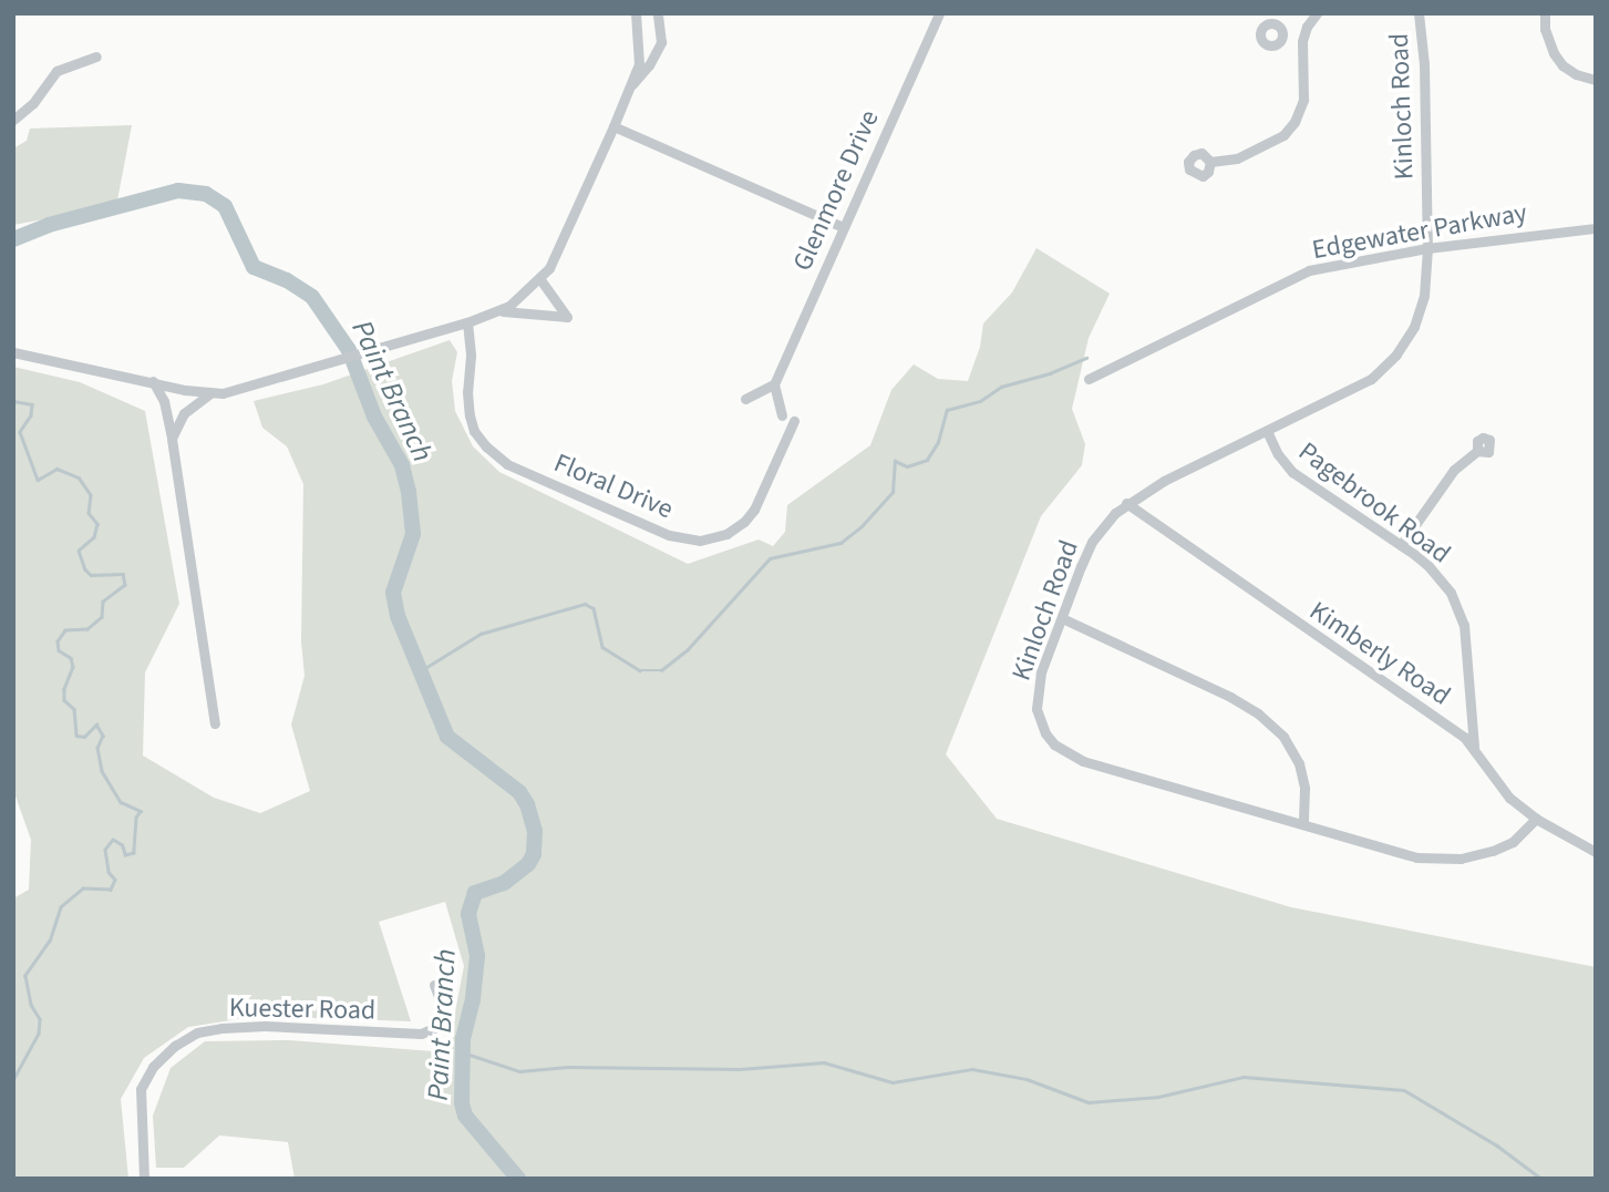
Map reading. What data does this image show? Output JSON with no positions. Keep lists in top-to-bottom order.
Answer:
{
  "streets": {
    "street": [
      "Kinloch Road",
      "Glenmore Drive",
      "Edgewater Parkway",
      "Floral Drive",
      "Pagebrook Road",
      "Kimberly Road",
      "Kuester Road"
    ]
  },
  "crossings": [
    ["Kinloch Road", "Edgewater Parkway"],
    ["Kinloch Road", "Pagebrook Road"],
    ["Kinloch Road", "Kimberly Road"],
    ["Pagebrook Road", "Kimberly Road"]
  ],
  "water": ["Paint Branch"]
}
